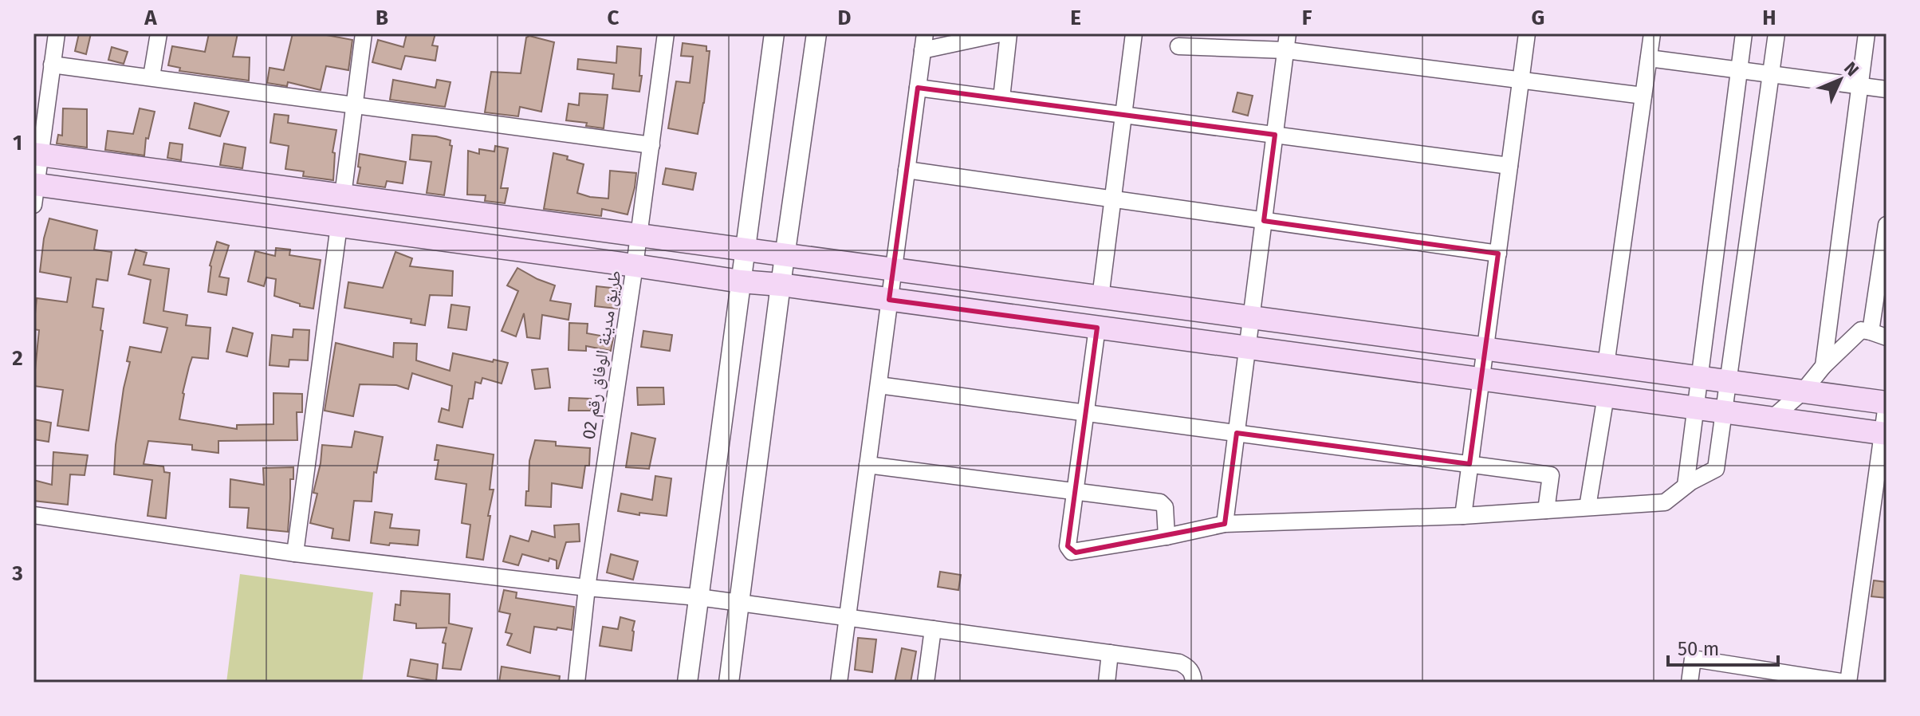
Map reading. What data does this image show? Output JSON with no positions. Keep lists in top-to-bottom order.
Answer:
{
  "streets": {
    "street": ["طريق مدينة الوفاق رقم 02"]
  },
  "scale_bar": "50 m",
  "north": "top right",
  "grid": {
    "columns": [
      "A",
      "B",
      "C",
      "D",
      "E",
      "F",
      "G",
      "H"
    ],
    "rows": ["1", "2", "3"]
  }
}
